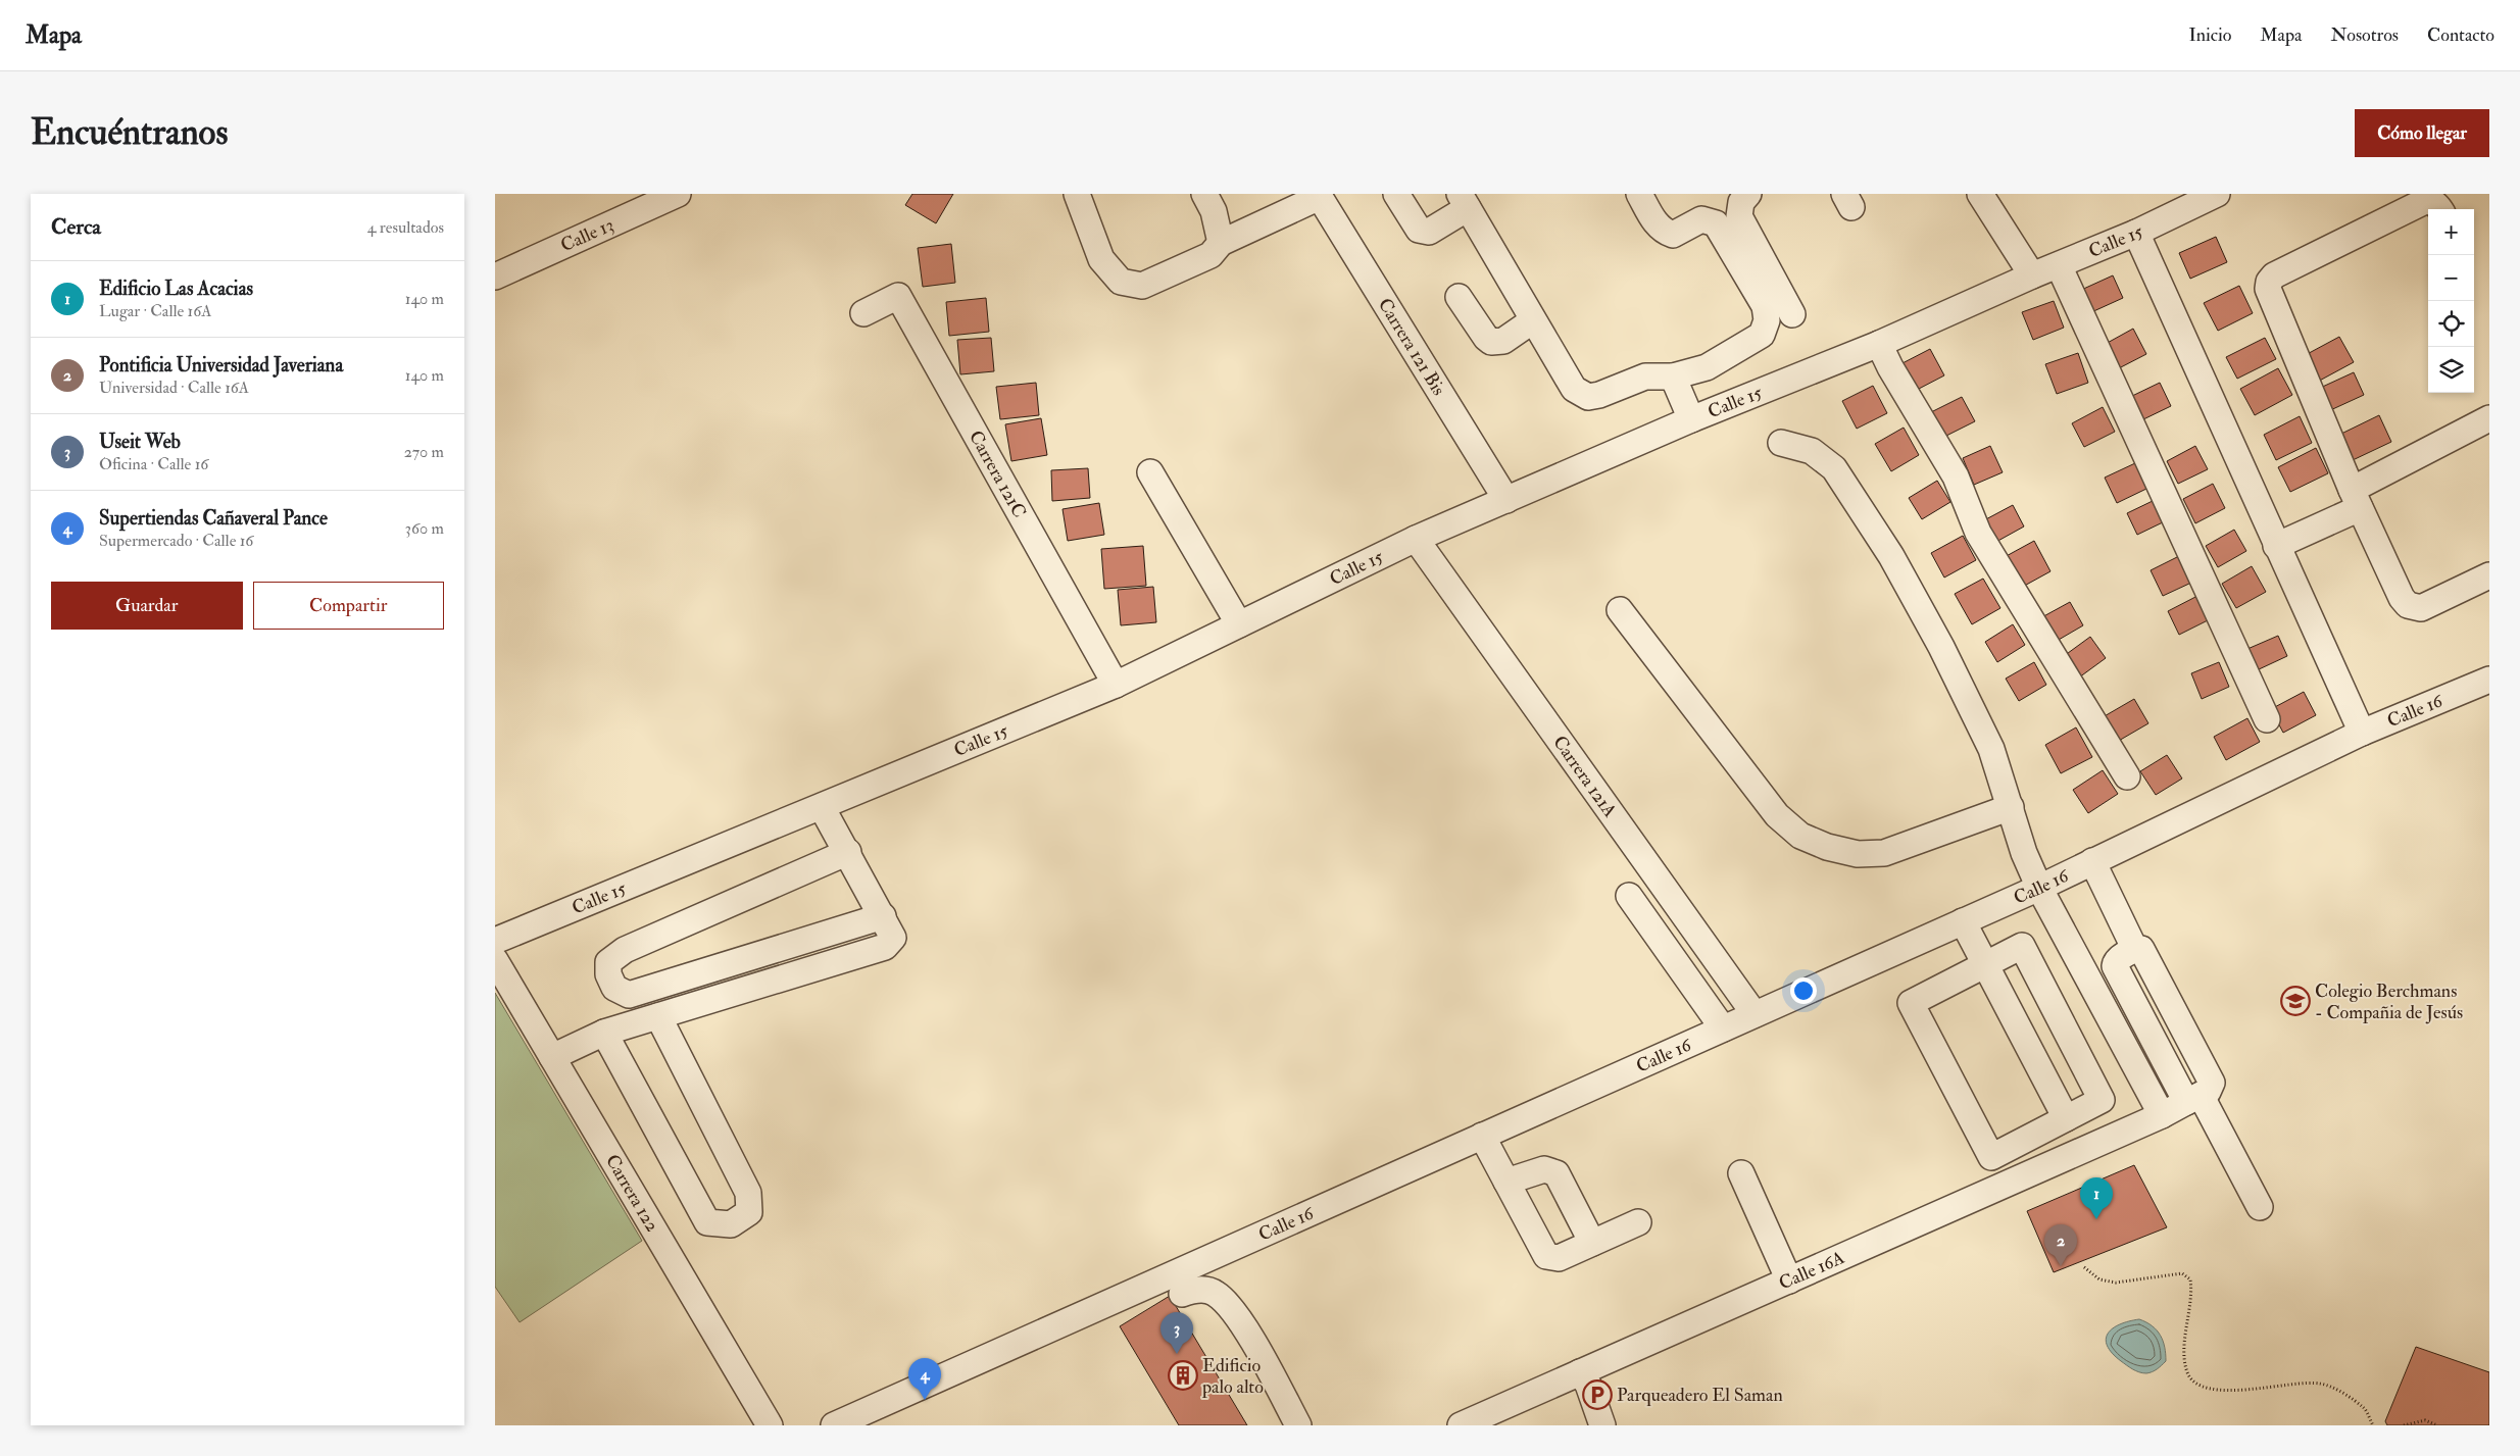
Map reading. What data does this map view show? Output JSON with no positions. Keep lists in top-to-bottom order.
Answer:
{
  "streets": {
    "street": [
      "Calle 13",
      "Calle 15",
      "Carrera 121 Bis",
      "Carrera 121C",
      "Calle 16",
      "Carrera 121A",
      "Carrera 122",
      "Calle 16A"
    ]
  },
  "crossings": [
    ["Calle 15", "Carrera 121 Bis"],
    ["Calle 15", "Carrera 121C"],
    ["Calle 15", "Carrera 121A"],
    ["Calle 16", "Carrera 121A"]
  ],
  "places": {
    "school or university": ["Colegio Berchmans - Compañia de Jesús"],
    "building": ["Edificio palo alto"],
    "parking": ["Parqueadero El Saman"]
  },
  "page": {
    "header": "Mapa",
    "nav": [
      "Inicio",
      "Mapa",
      "Nosotros",
      "Contacto"
    ],
    "buttons": [
      "Cómo llegar",
      ["Guardar", "Compartir"]
    ],
    "title": "Encuéntranos",
    "heading": ["Cerca", "4 resultados"],
    "map_buttons": ["+", "−"],
    "list": [
      {
        "mark": "1",
        "name": "Edificio Las Acacias",
        "note": "Lugar · Calle 16A",
        "value": "140 m"
      },
      {
        "mark": "2",
        "name": "Pontificia Universidad Javeriana",
        "note": "Universidad · Calle 16A",
        "value": "140 m"
      },
      {
        "mark": "3",
        "name": "Useit Web",
        "note": "Oficina · Calle 16",
        "value": "270 m"
      },
      {
        "mark": "4",
        "name": "Supertiendas Cañaveral Pance",
        "note": "Supermercado · Calle 16",
        "value": "360 m"
      }
    ],
    "pins": [
      "1",
      "2",
      "3",
      "4"
    ]
  }
}
